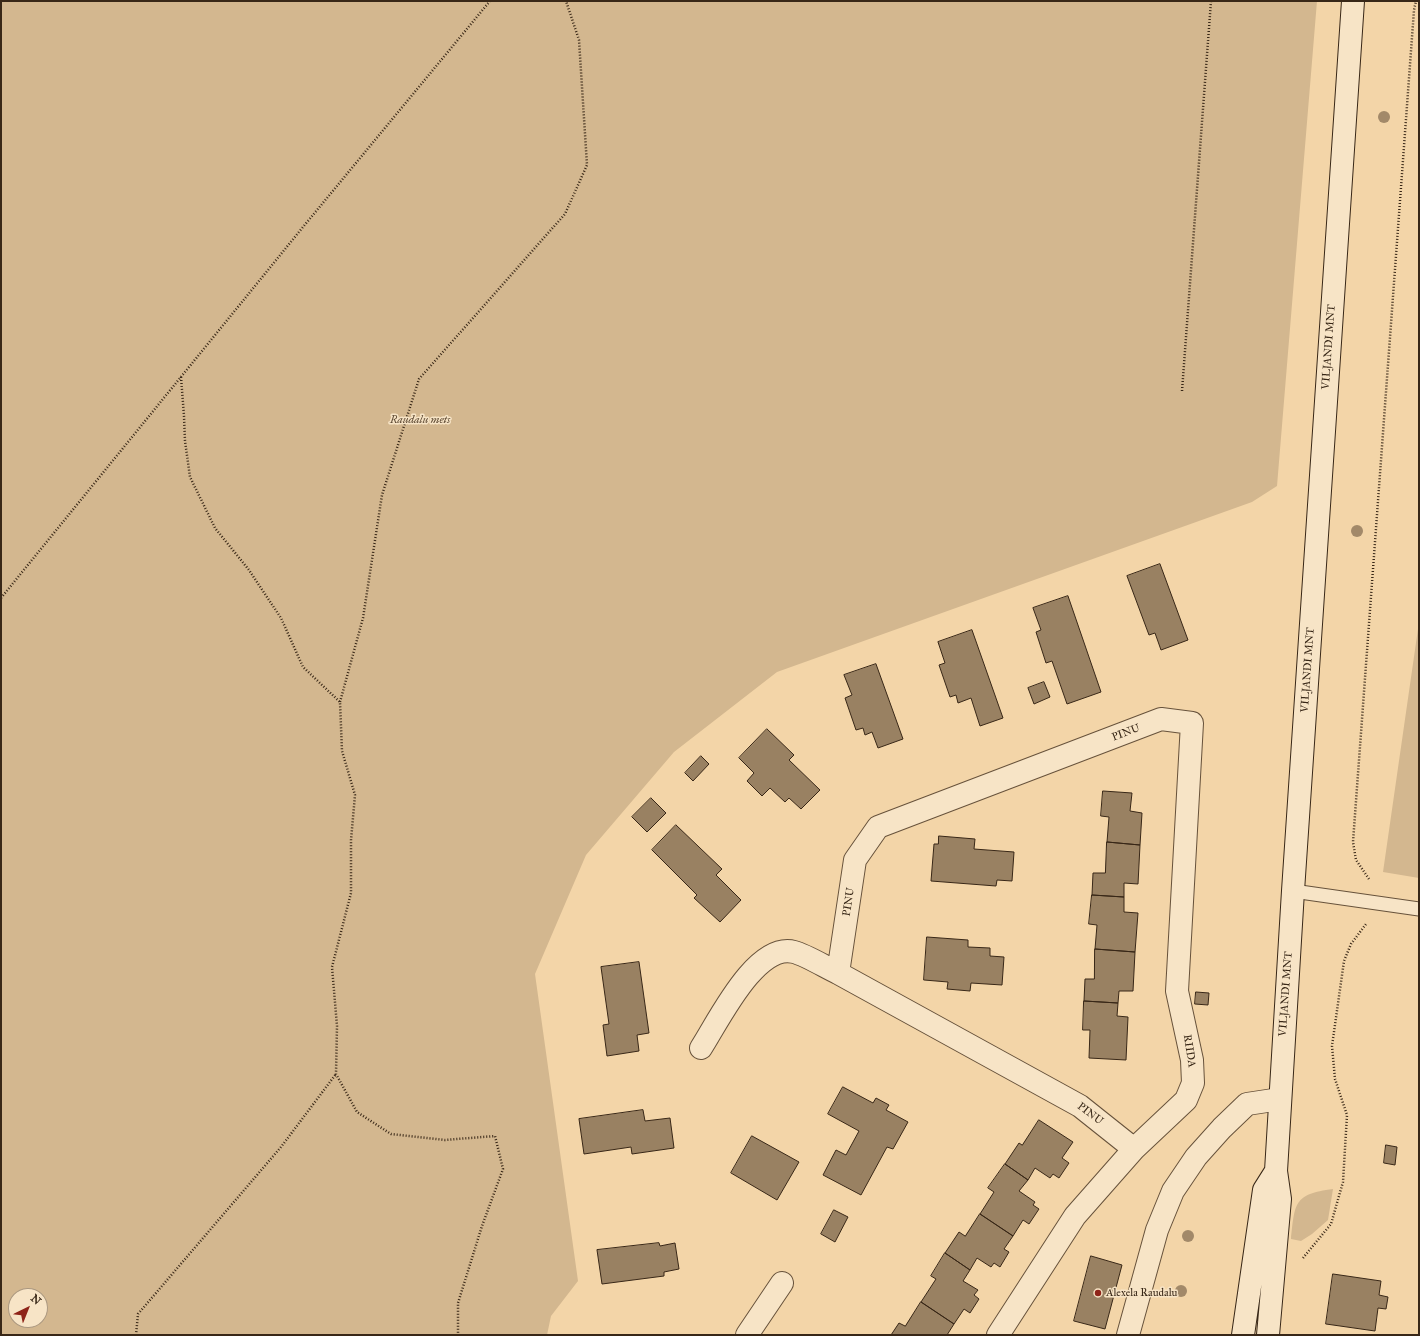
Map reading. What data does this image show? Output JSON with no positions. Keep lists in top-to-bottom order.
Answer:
{
  "streets": {
    "street": ["VILJANDI MNT", "PINU", "RIIDA"]
  },
  "crossings": [
    ["PINU", "RIIDA"]
  ],
  "parks": ["Raudalu mets"],
  "places": ["Alexela Raudalu"],
  "north": "top right"
}
